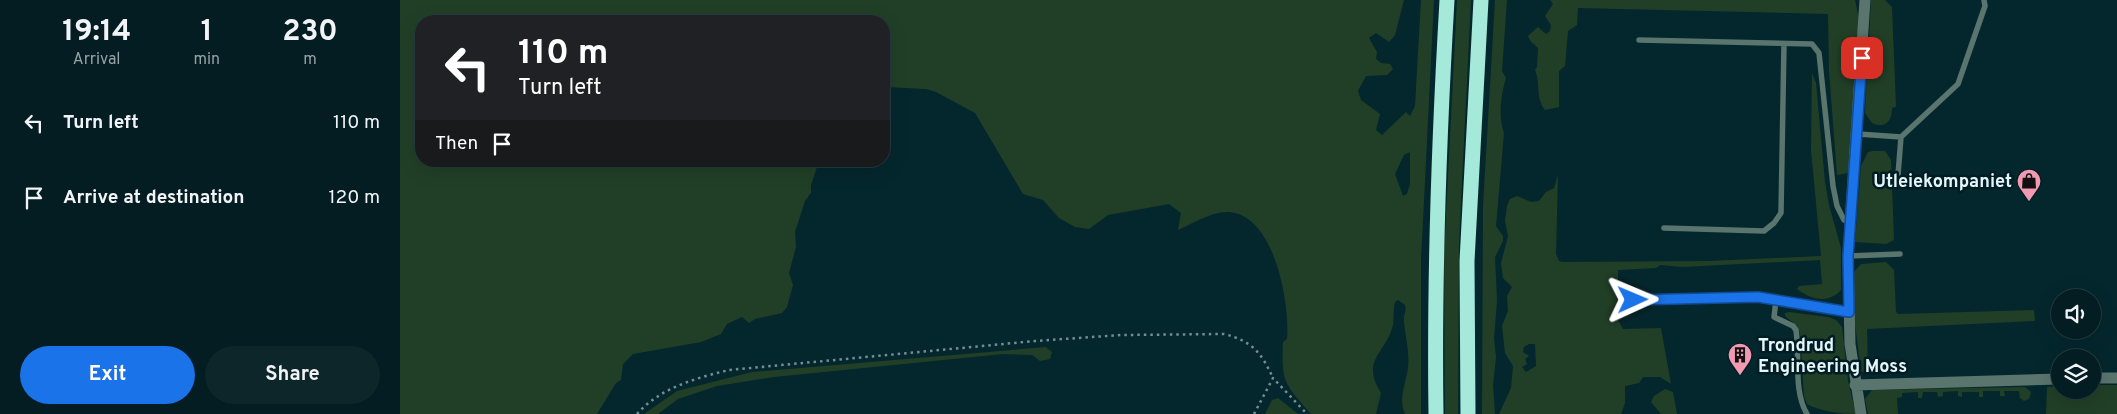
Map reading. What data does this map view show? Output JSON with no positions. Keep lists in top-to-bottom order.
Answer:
{
  "places": {
    "shop": ["Utleiekompaniet"],
    "building": ["Trondrud Engineering Moss"]
  },
  "page": {
    "eta": [
      "19:14",
      "Arrival",
      "1",
      "min",
      "230",
      "m"
    ],
    "turn": ["110 m", "Turn left"],
    "list": [
      {
        "name": "Turn left",
        "value": "110 m"
      },
      {
        "name": "Arrive at destination",
        "value": "120 m"
      }
    ],
    "then": "Then",
    "buttons": ["Exit", "Share"]
  }
}
